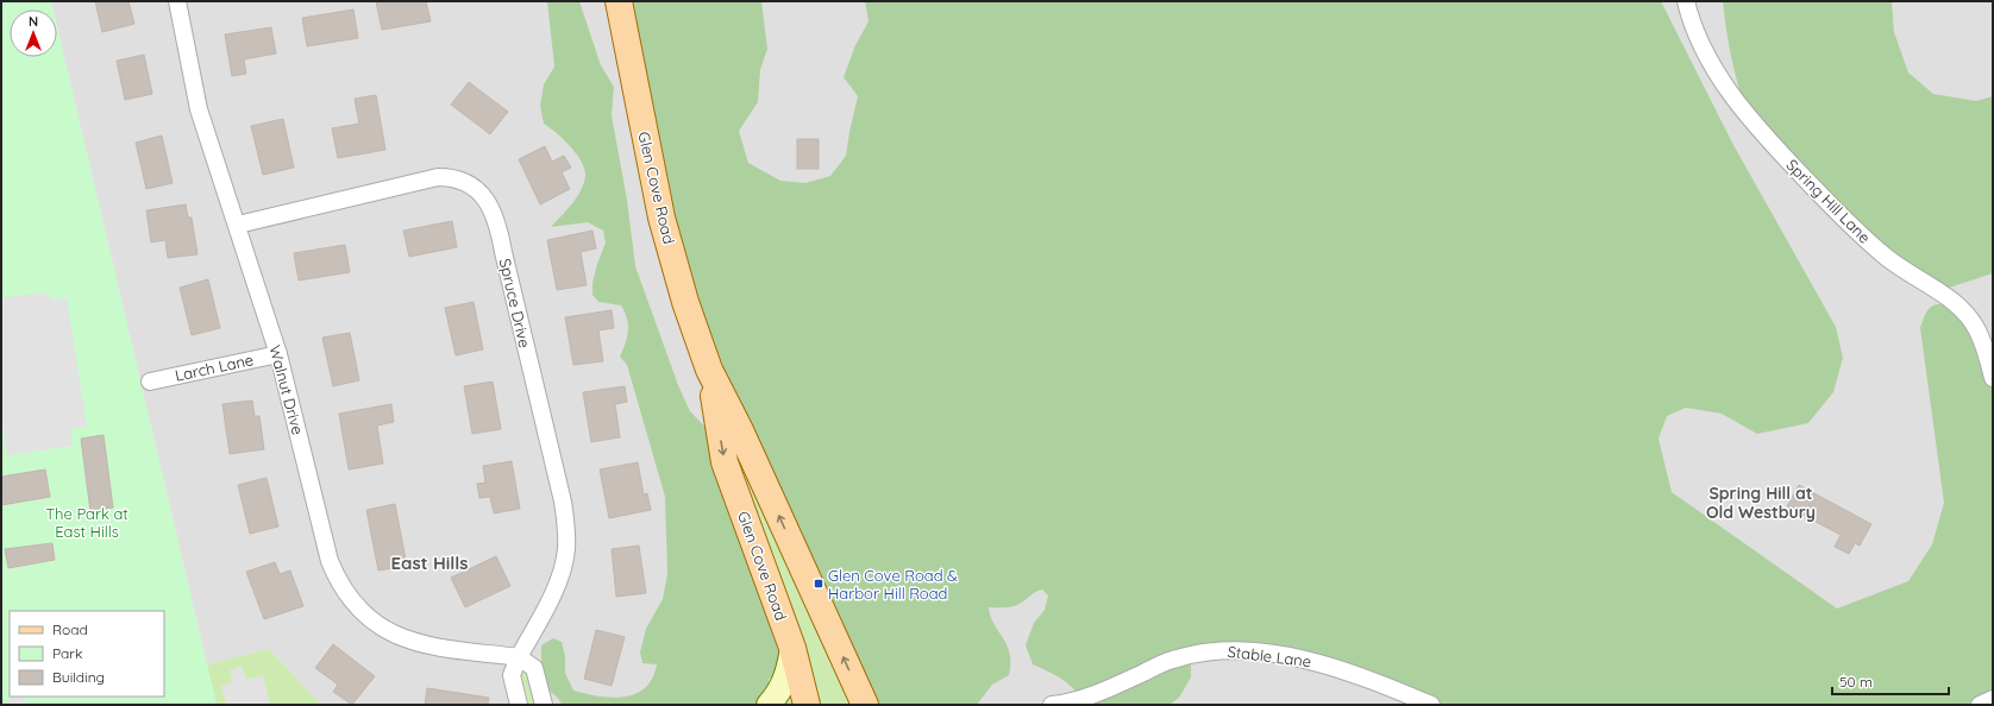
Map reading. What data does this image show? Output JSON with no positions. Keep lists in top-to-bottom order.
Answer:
{
  "streets": {
    "main road": ["Glen Cove Road"],
    "street": [
      "Spring Hill Lane",
      "Spruce Drive",
      "Larch Lane",
      "Walnut Drive",
      "Stable Lane"
    ]
  },
  "crossings": [
    ["Spruce Drive", "Walnut Drive"],
    ["Larch Lane", "Walnut Drive"]
  ],
  "districts": ["Spring Hill at Old Westbury", "East Hills"],
  "parks": ["The Park at East Hills"],
  "places": {
    "transit": ["Glen Cove Road & Harbor Hill Road"]
  },
  "legend": ["Road", "Park", "Building"],
  "scale_bar": "50 m",
  "north": "top"
}
